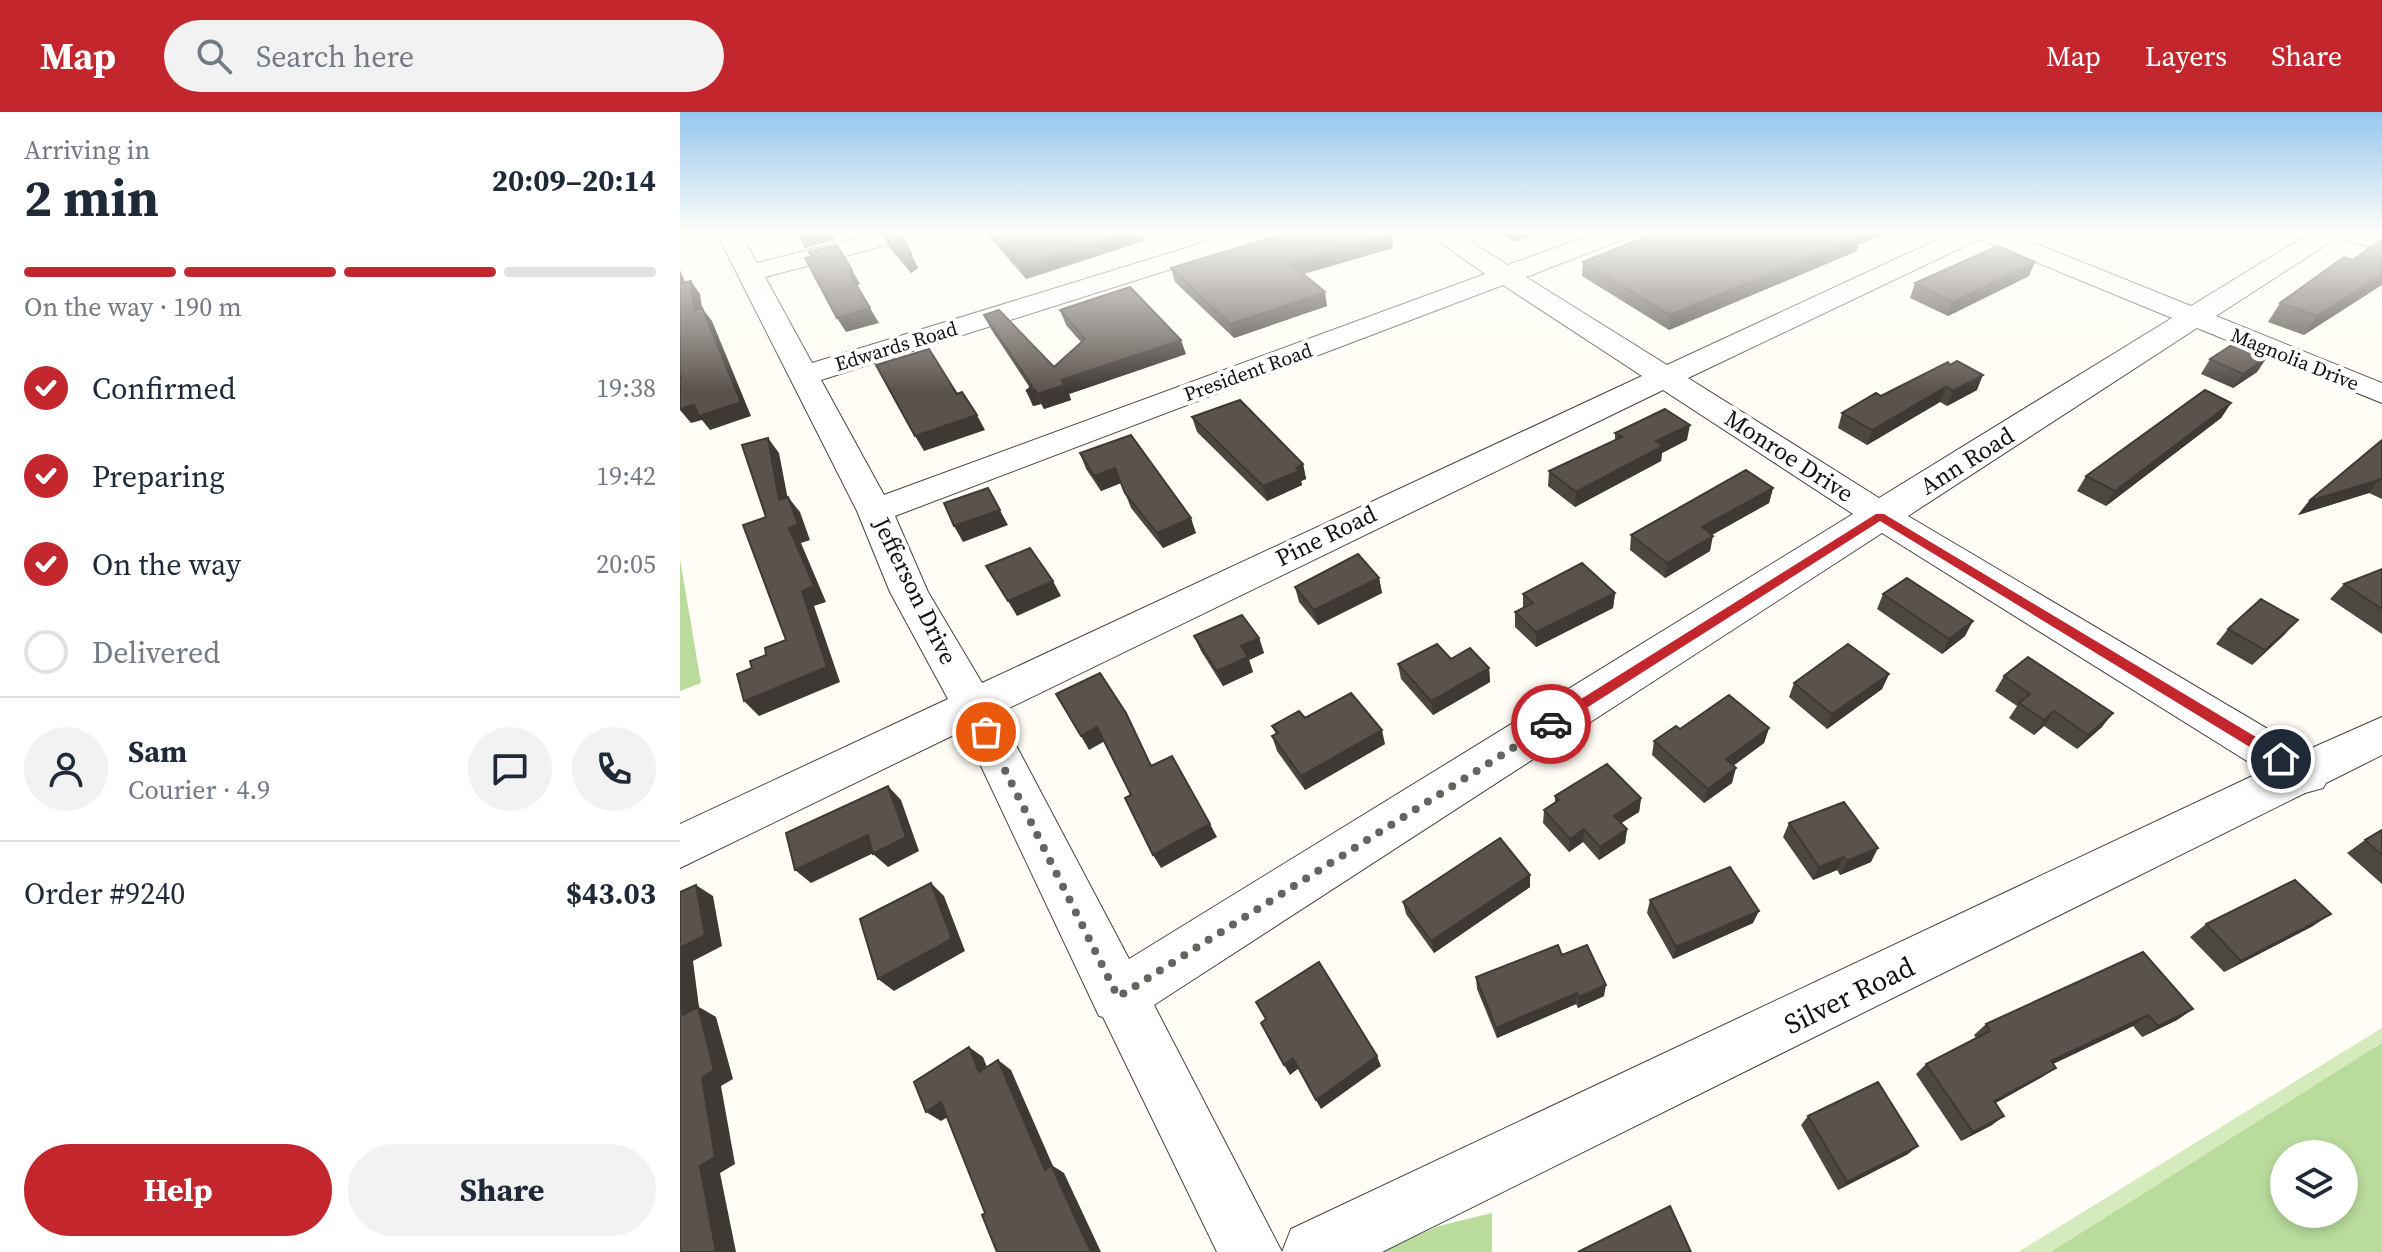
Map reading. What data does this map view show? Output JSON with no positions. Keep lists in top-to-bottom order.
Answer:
{
  "streets": {
    "street": [
      "Edwards Road",
      "Magnolia Drive",
      "President Road",
      "Monroe Drive",
      "Ann Road",
      "Pine Road",
      "Jefferson Drive",
      "Silver Road"
    ]
  },
  "crossings": [
    ["Edwards Road", "Jefferson Drive"],
    ["Magnolia Drive", "Ann Road"],
    ["President Road", "Jefferson Drive"],
    ["Monroe Drive", "Ann Road"],
    ["Monroe Drive", "Pine Road"],
    ["Monroe Drive", "Silver Road"],
    ["Ann Road", "Jefferson Drive"],
    ["Pine Road", "Jefferson Drive"]
  ],
  "page": {
    "header": "Map",
    "search": "Search here",
    "nav": ["Map", "Layers", "Share"],
    "heading": ["2 min", "Arriving in", "20:09–20:14"],
    "panel": [
      "Sam",
      "Courier · 4.9",
      "Order #9240",
      "$43.03"
    ],
    "bar": "On the way · 190 m",
    "list": [
      ["Confirmed", "19:38"],
      ["Preparing", "19:42"],
      ["On the way", "20:05"],
      "Delivered"
    ],
    "buttons": ["Help", "Share"]
  }
}
